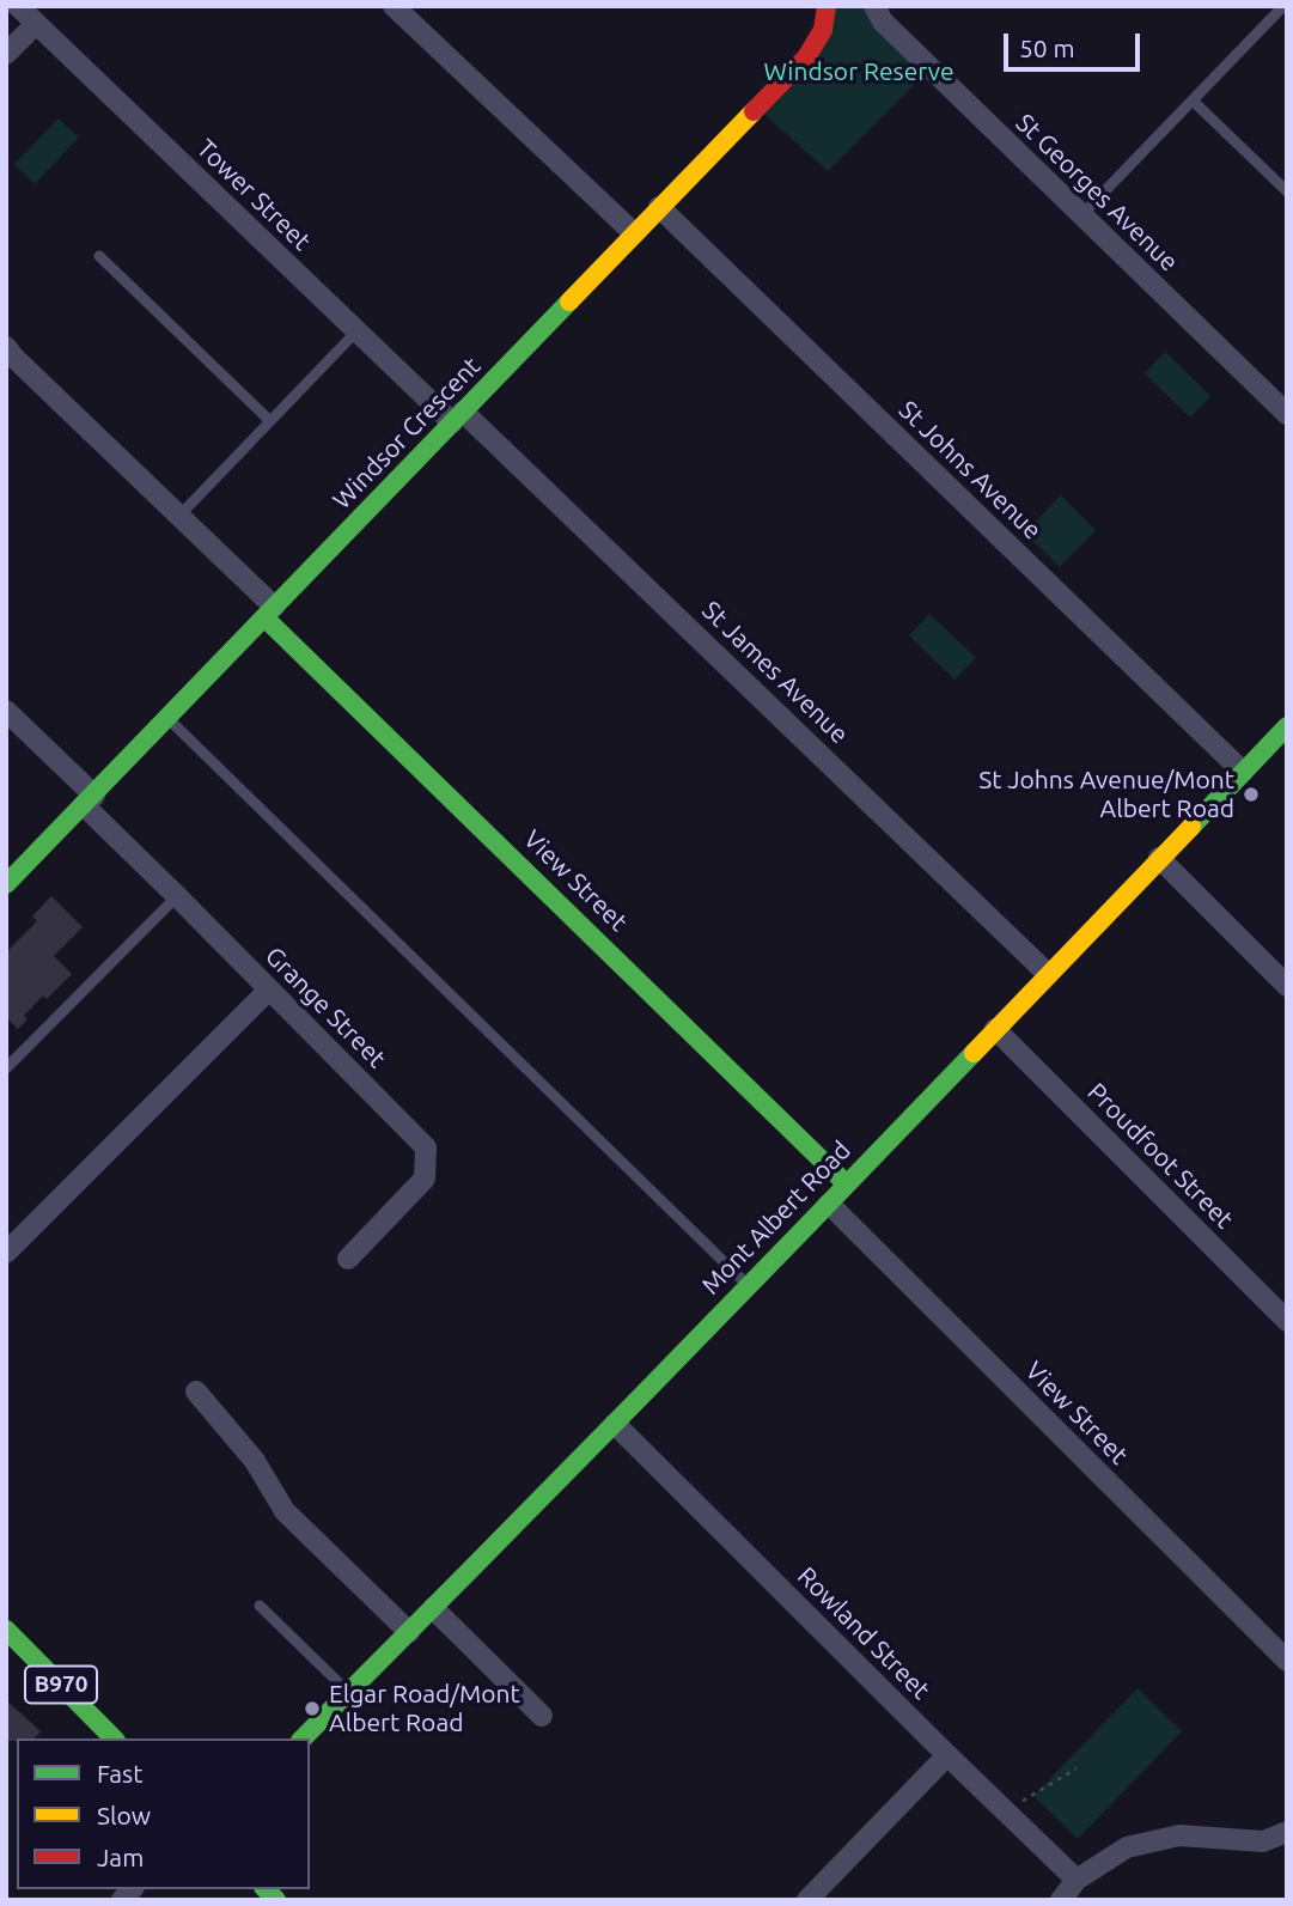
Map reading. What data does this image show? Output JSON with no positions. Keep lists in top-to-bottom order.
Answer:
{
  "streets": {
    "street": [
      "St Georges Avenue",
      "Tower Street",
      "Windsor Crescent",
      "St Johns Avenue",
      "St James Avenue",
      "View Street",
      "Grange Street",
      "Proudfoot Street",
      "Mont Albert Road",
      "Rowland Street",
      "B970"
    ]
  },
  "crossings": [
    ["Tower Street", "Windsor Crescent"],
    ["Tower Street", "St James Avenue"],
    ["Windsor Crescent", "St Johns Avenue"],
    ["Windsor Crescent", "St James Avenue"],
    ["Windsor Crescent", "View Street"],
    ["Windsor Crescent", "Grange Street"],
    ["St Johns Avenue", "Mont Albert Road"],
    ["St James Avenue", "Mont Albert Road"],
    ["View Street", "Mont Albert Road"],
    ["Proudfoot Street", "Mont Albert Road"],
    ["Mont Albert Road", "Rowland Street"]
  ],
  "parks": ["Windsor Reserve"],
  "places": ["St Johns Avenue/Mont Albert Road", "Elgar Road/Mont Albert Road"],
  "legend": ["Fast", "Slow", "Jam"],
  "scale_bar": "50 m"
}
